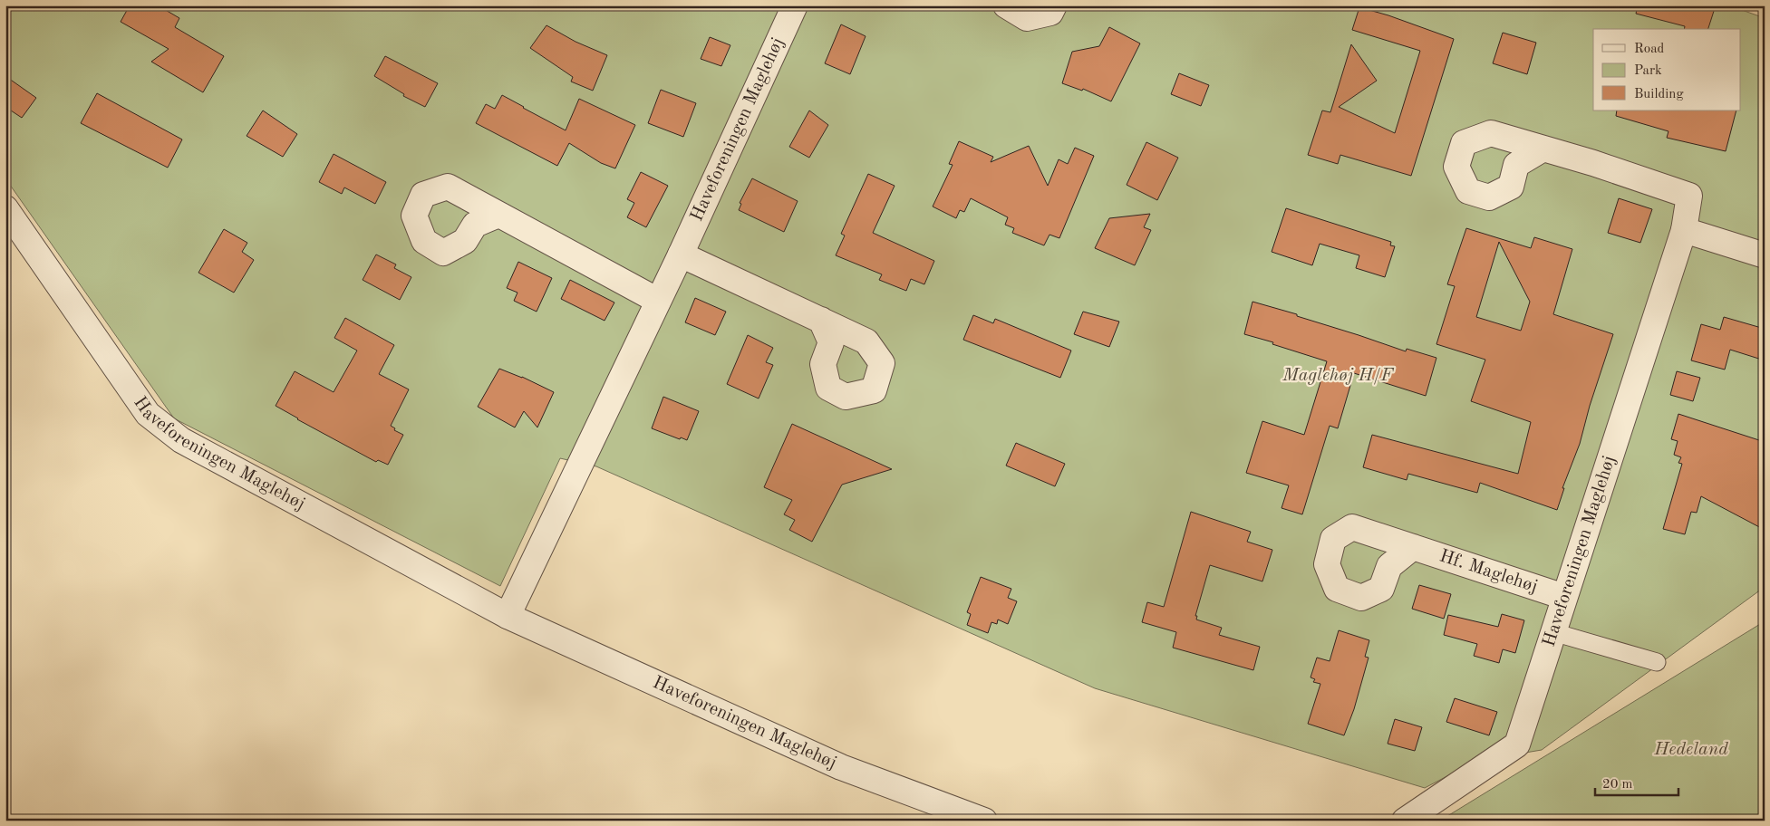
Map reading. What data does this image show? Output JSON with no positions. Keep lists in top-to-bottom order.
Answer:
{
  "streets": {
    "street": ["Haveforeningen Maglehøj", "Hf. Maglehøj"]
  },
  "crossings": [
    ["Haveforeningen Maglehøj", "Hf. Maglehøj"]
  ],
  "parks": ["Maglehøj H/F", "Hedeland"],
  "legend": ["Road", "Park", "Building"],
  "scale_bar": "20 m"
}
